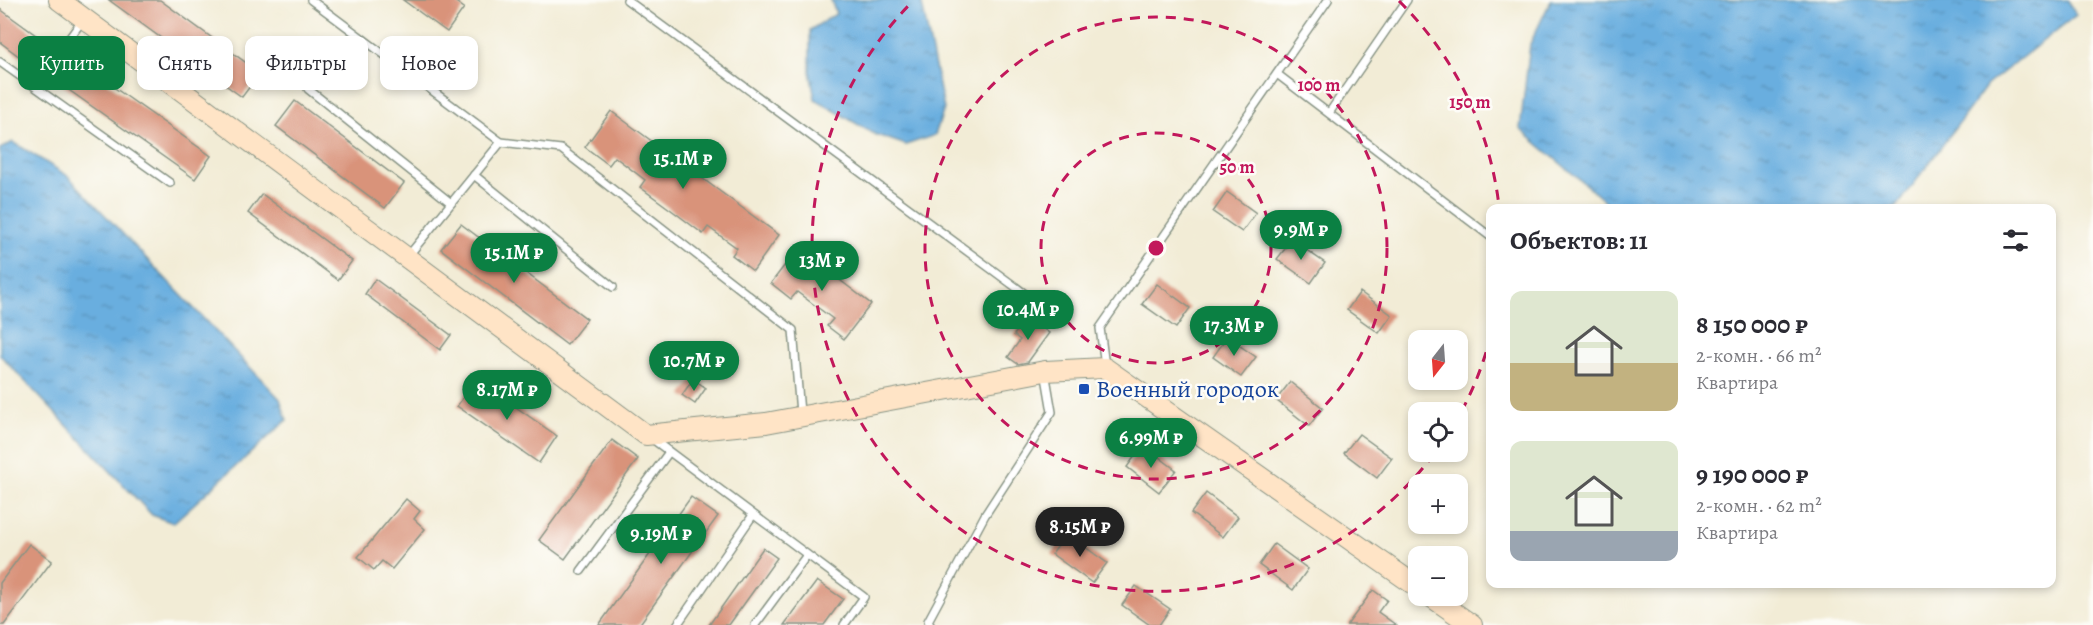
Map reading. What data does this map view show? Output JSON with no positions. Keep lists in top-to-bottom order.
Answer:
{
  "places": {
    "transit": ["Военный городок"]
  },
  "north": "bottom",
  "page": {
    "chip": [
      "Купить",
      "Снять",
      "Фильтры",
      "Новое"
    ],
    "price": [
      "15.1M ₽",
      "9.9M ₽",
      "15.1M ₽",
      "13M ₽",
      "10.4M ₽",
      "17.3M ₽",
      "10.7M ₽",
      "8.17M ₽",
      "6.99M ₽",
      "8.15M ₽",
      "9.19M ₽"
    ],
    "heading": "Объектов: 11",
    "list": [
      {
        "name": "8 150 000 ₽",
        "note": "2-комн. · 66 m² · Квартира"
      },
      {
        "name": "9 190 000 ₽",
        "note": "2-комн. · 62 m² · Квартира"
      }
    ],
    "map_buttons": ["+", "−"]
  },
  "rings": ["100 m", "150 m", "50 m"]
}
